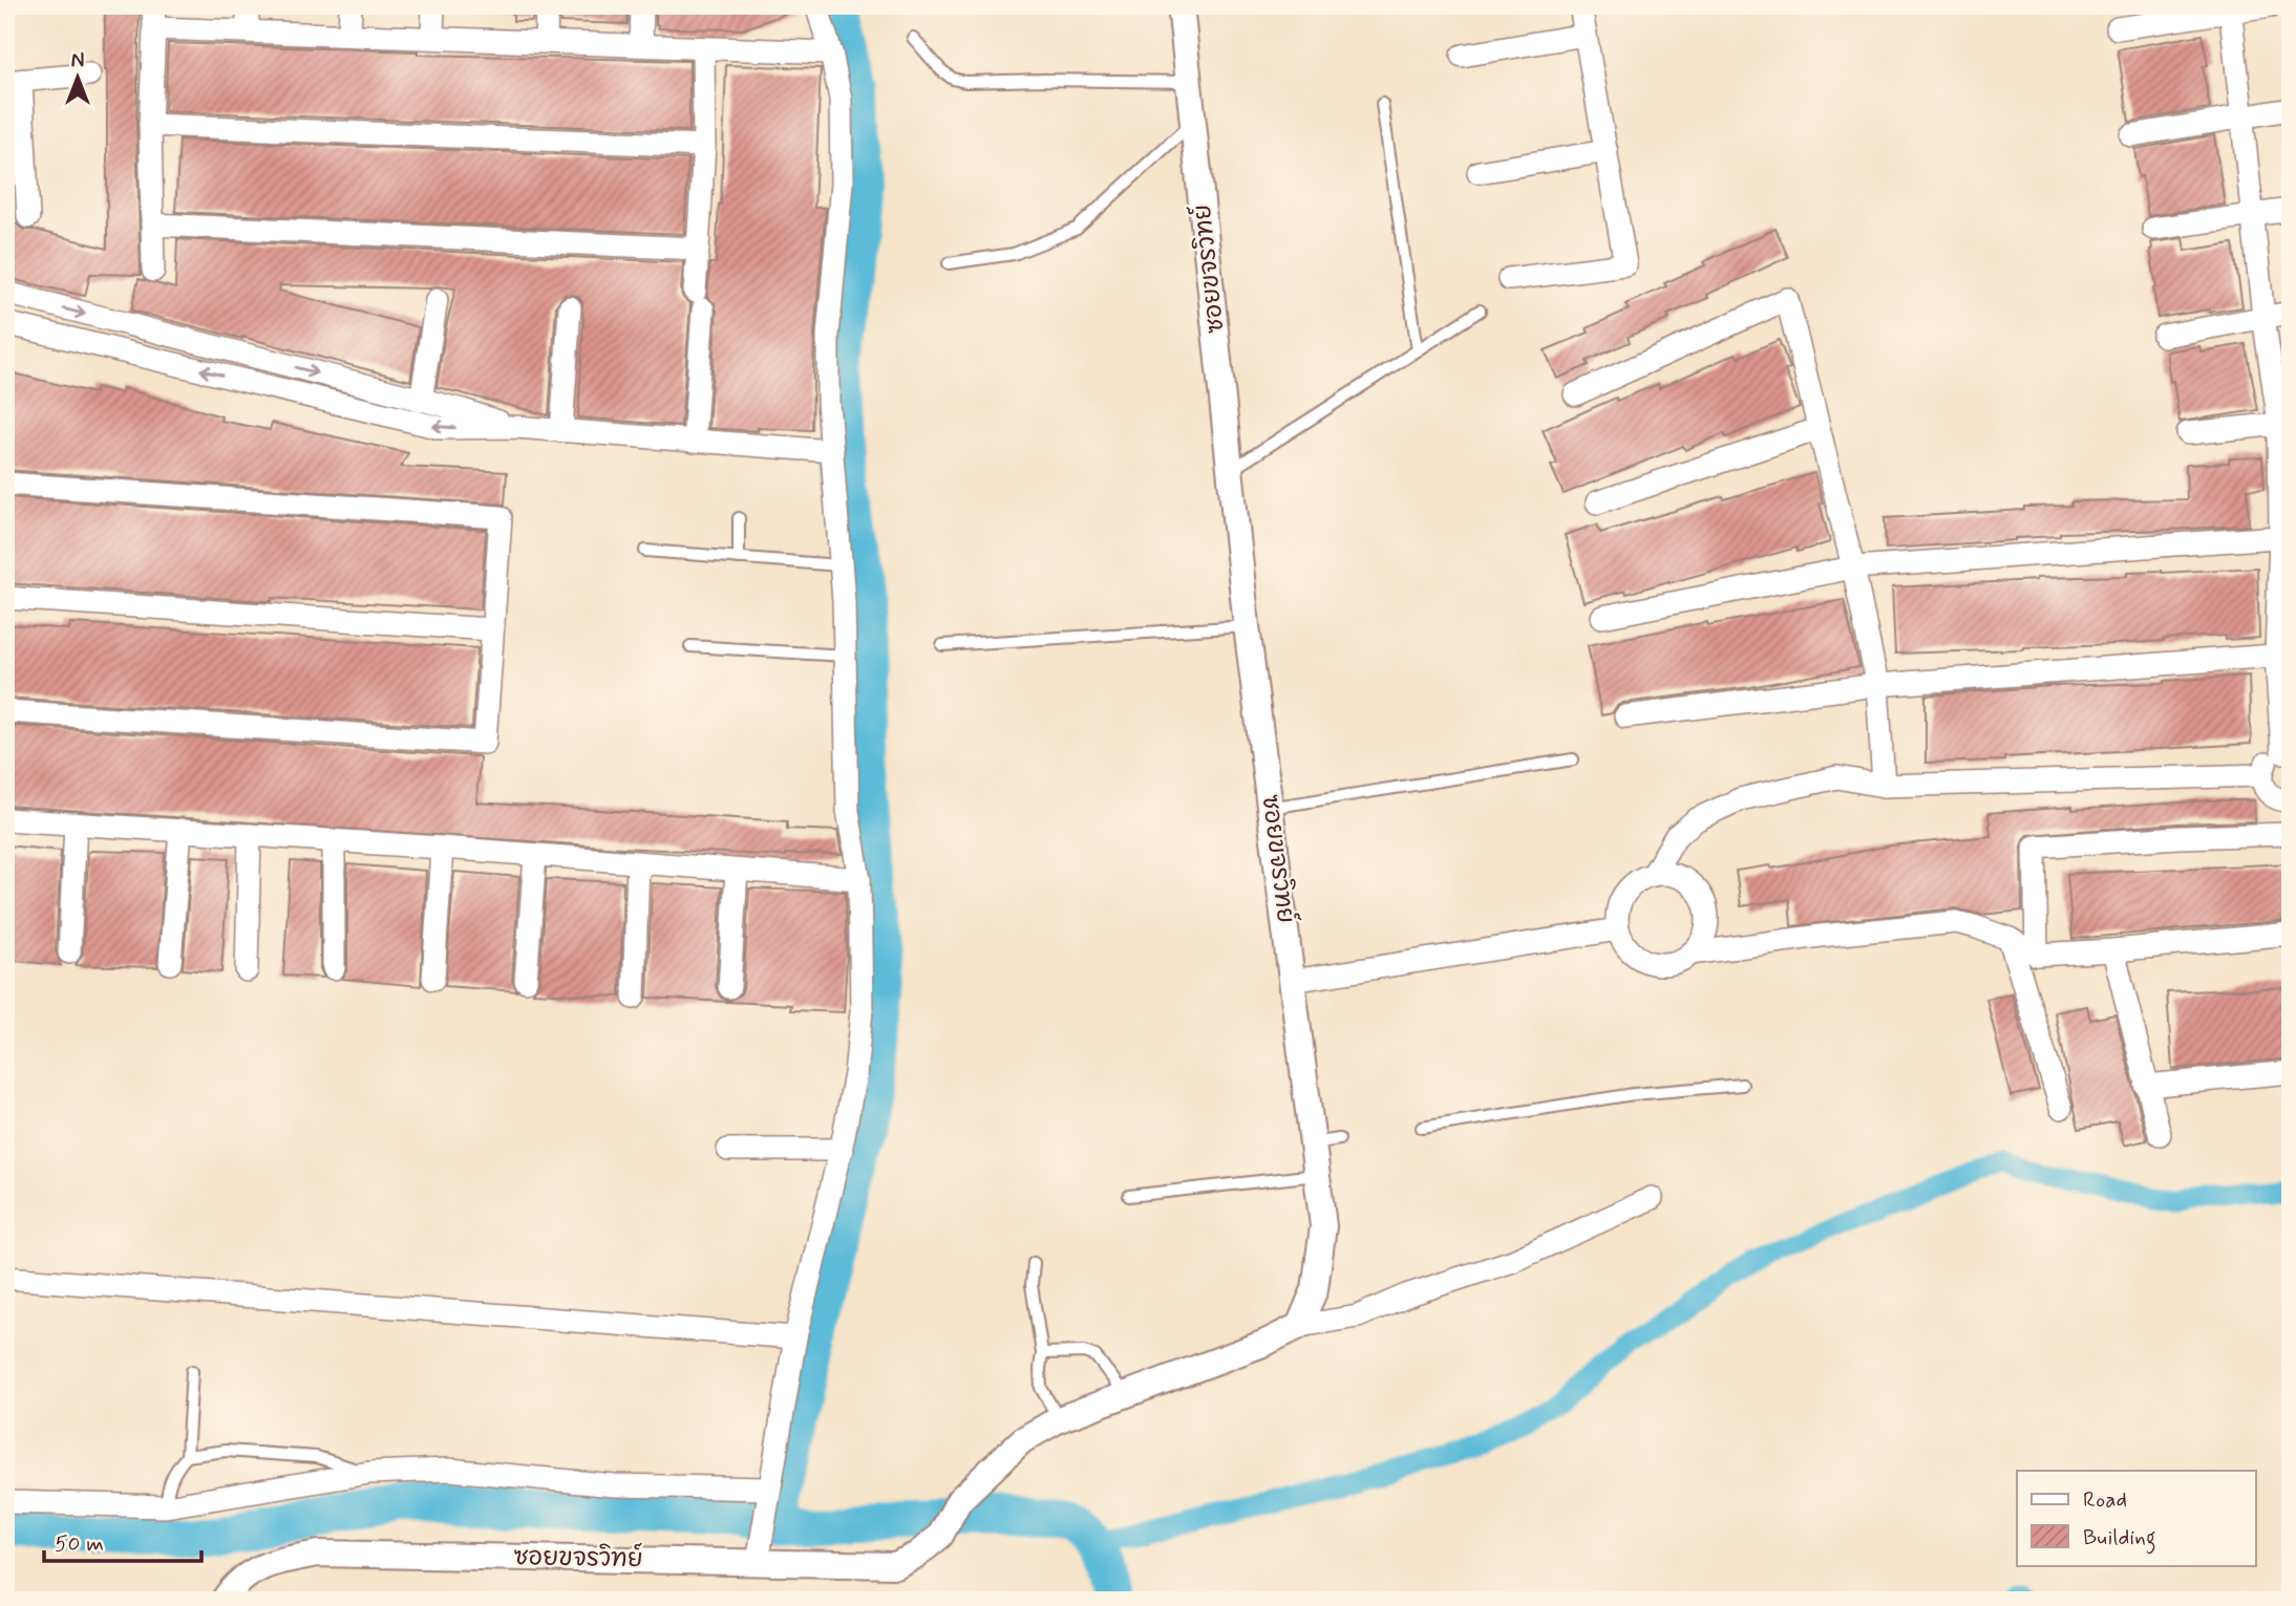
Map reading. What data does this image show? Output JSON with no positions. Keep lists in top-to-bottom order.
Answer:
{
  "streets": {
    "street": ["ซอยขจรวิทย์"]
  },
  "legend": ["Road", "Building"],
  "scale_bar": "50 m",
  "north": "top"
}
